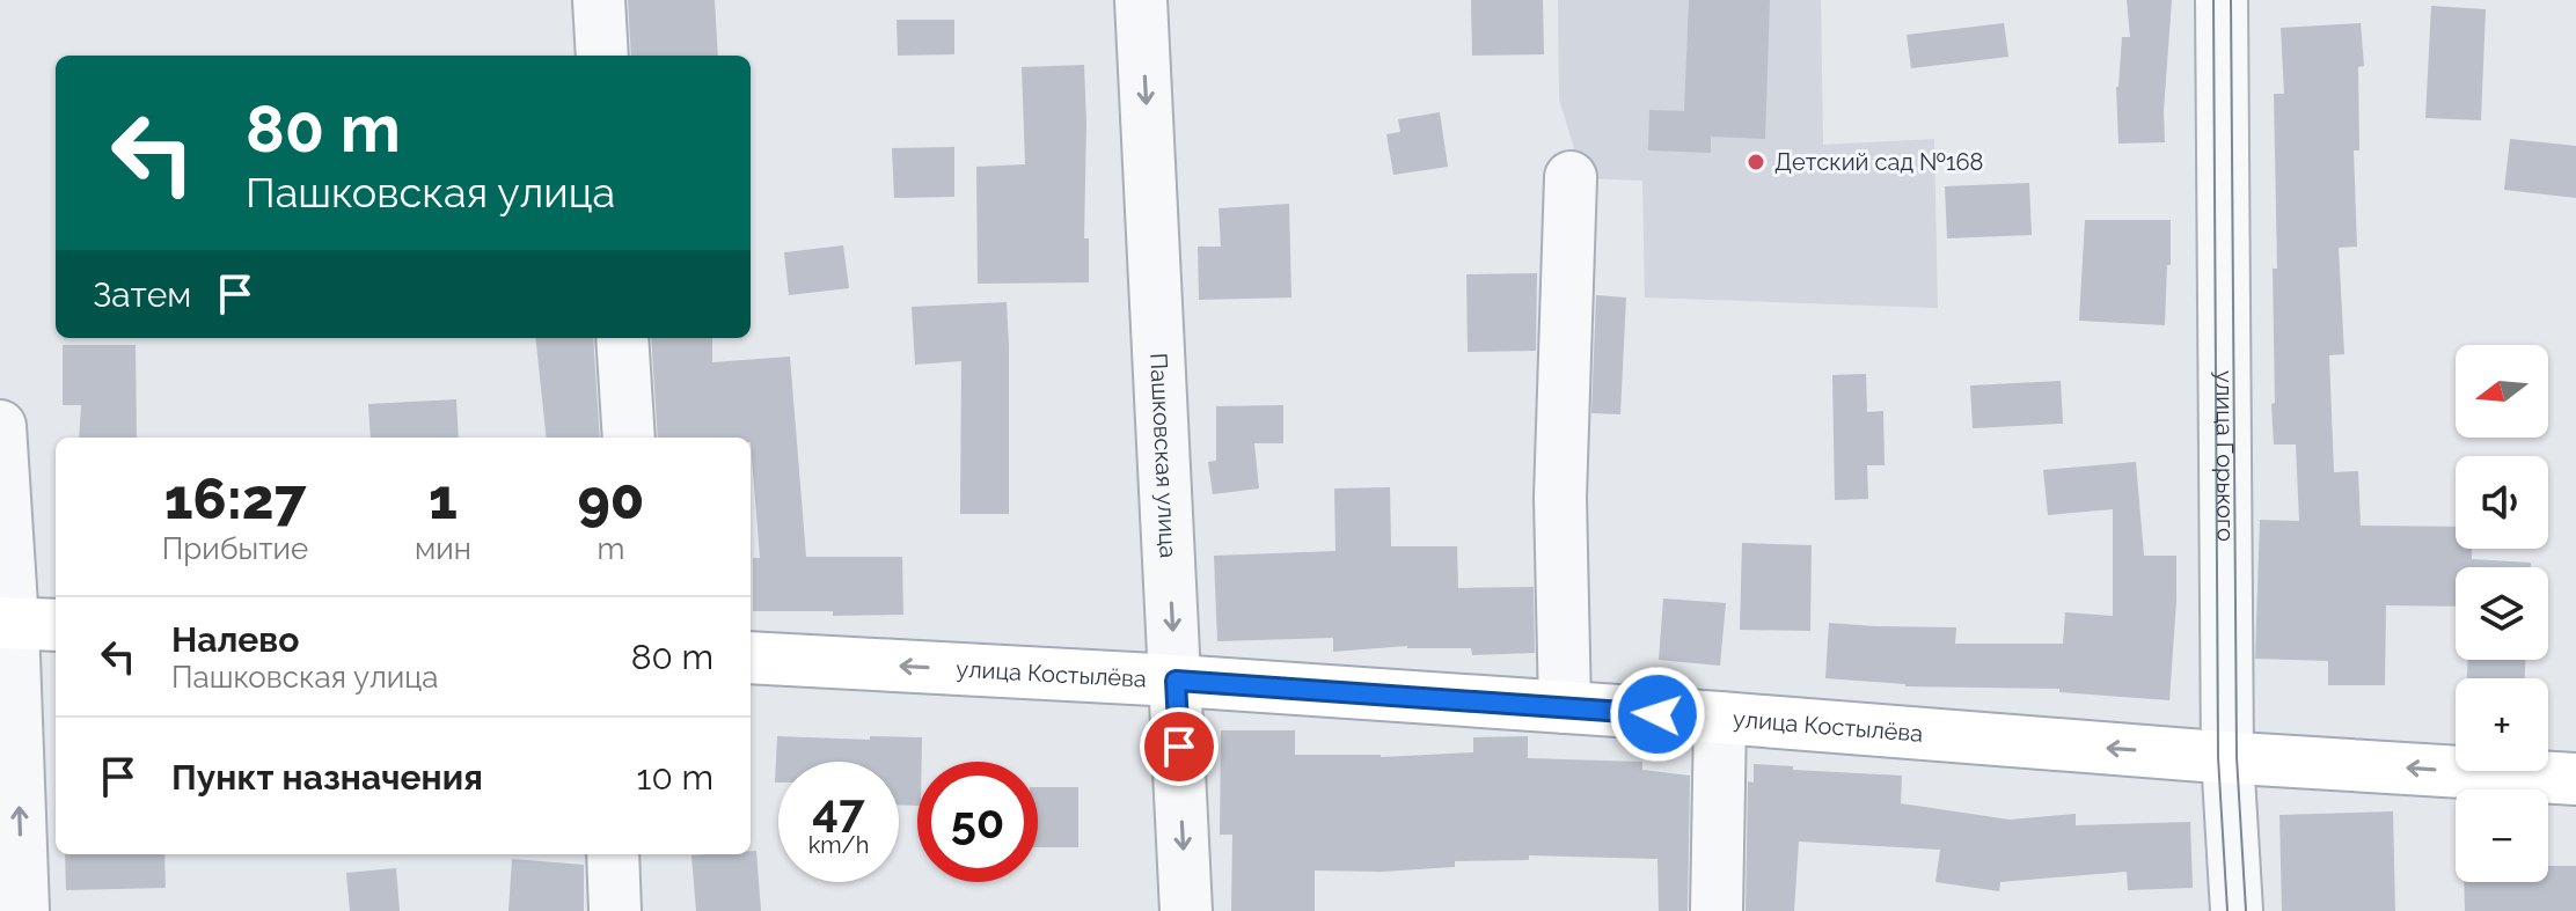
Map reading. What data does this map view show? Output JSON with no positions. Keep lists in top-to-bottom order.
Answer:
{
  "streets": {
    "main road": ["улица Костылёва"],
    "street": ["Пашковская улица", "улица Горького"]
  },
  "crossings": [
    ["Пашковская улица", "улица Костылёва"],
    ["улица Горького", "улица Костылёва"]
  ],
  "one_way": ["улица Костылёва"],
  "places": ["Детский сад №168"],
  "north": "left",
  "page": {
    "turn": ["80 m", "Пашковская улица"],
    "then": "Затем",
    "map_buttons": ["+", "−"],
    "eta": [
      "16:27",
      "Прибытие",
      "1",
      "мин",
      "90",
      "m"
    ],
    "list": [
      {
        "name": "Налево",
        "note": "Пашковская улица",
        "value": "80 m"
      },
      {
        "name": "Пункт назначения",
        "value": "10 m"
      }
    ],
    "speed": "47 km/h",
    "limit": "50"
  }
}
